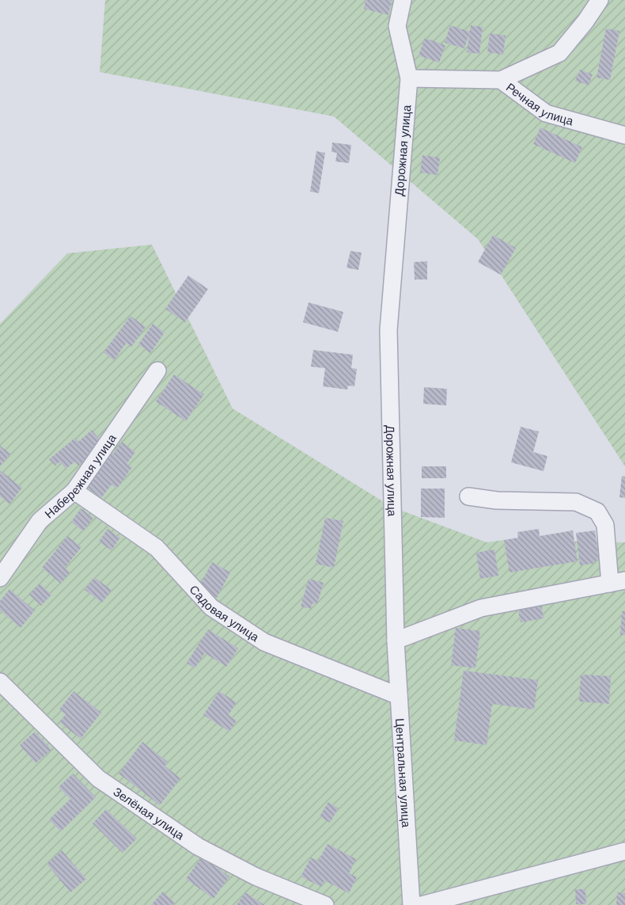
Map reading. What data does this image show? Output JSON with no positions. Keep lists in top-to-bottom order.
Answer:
{
  "streets": {
    "street": [
      "Речная улица",
      "Дорожная улица",
      "Набережная улица",
      "Садовая улица",
      "Центральная улица",
      "Зелёная улица"
    ]
  },
  "crossings": [
    ["Речная улица", "Дорожная улица"],
    ["Дорожная улица", "Центральная улица"],
    ["Набережная улица", "Садовая улица"],
    ["Садовая улица", "Центральная улица"]
  ]
}
